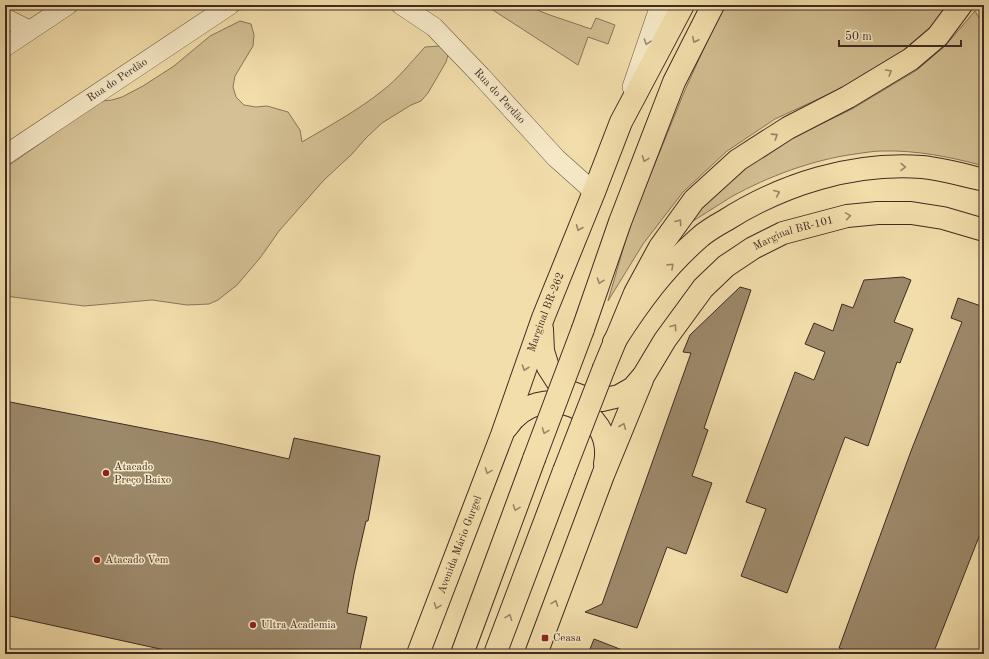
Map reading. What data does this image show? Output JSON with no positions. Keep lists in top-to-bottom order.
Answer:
{
  "streets": {
    "main road": ["Marginal BR-101", "Marginal BR-262", "Avenida Mário Gurgel"],
    "street": ["Rua do Perdão"]
  },
  "crossings": [
    ["Rua do Perdão", "Marginal BR-262"],
    ["Marginal BR-262", "Avenida Mário Gurgel"]
  ],
  "places": {
    "other": ["Atacado Preço Baixo", "Atacado Vem", "Ultra Academia"],
    "transit": ["Ceasa"]
  },
  "scale_bar": "50 m"
}
